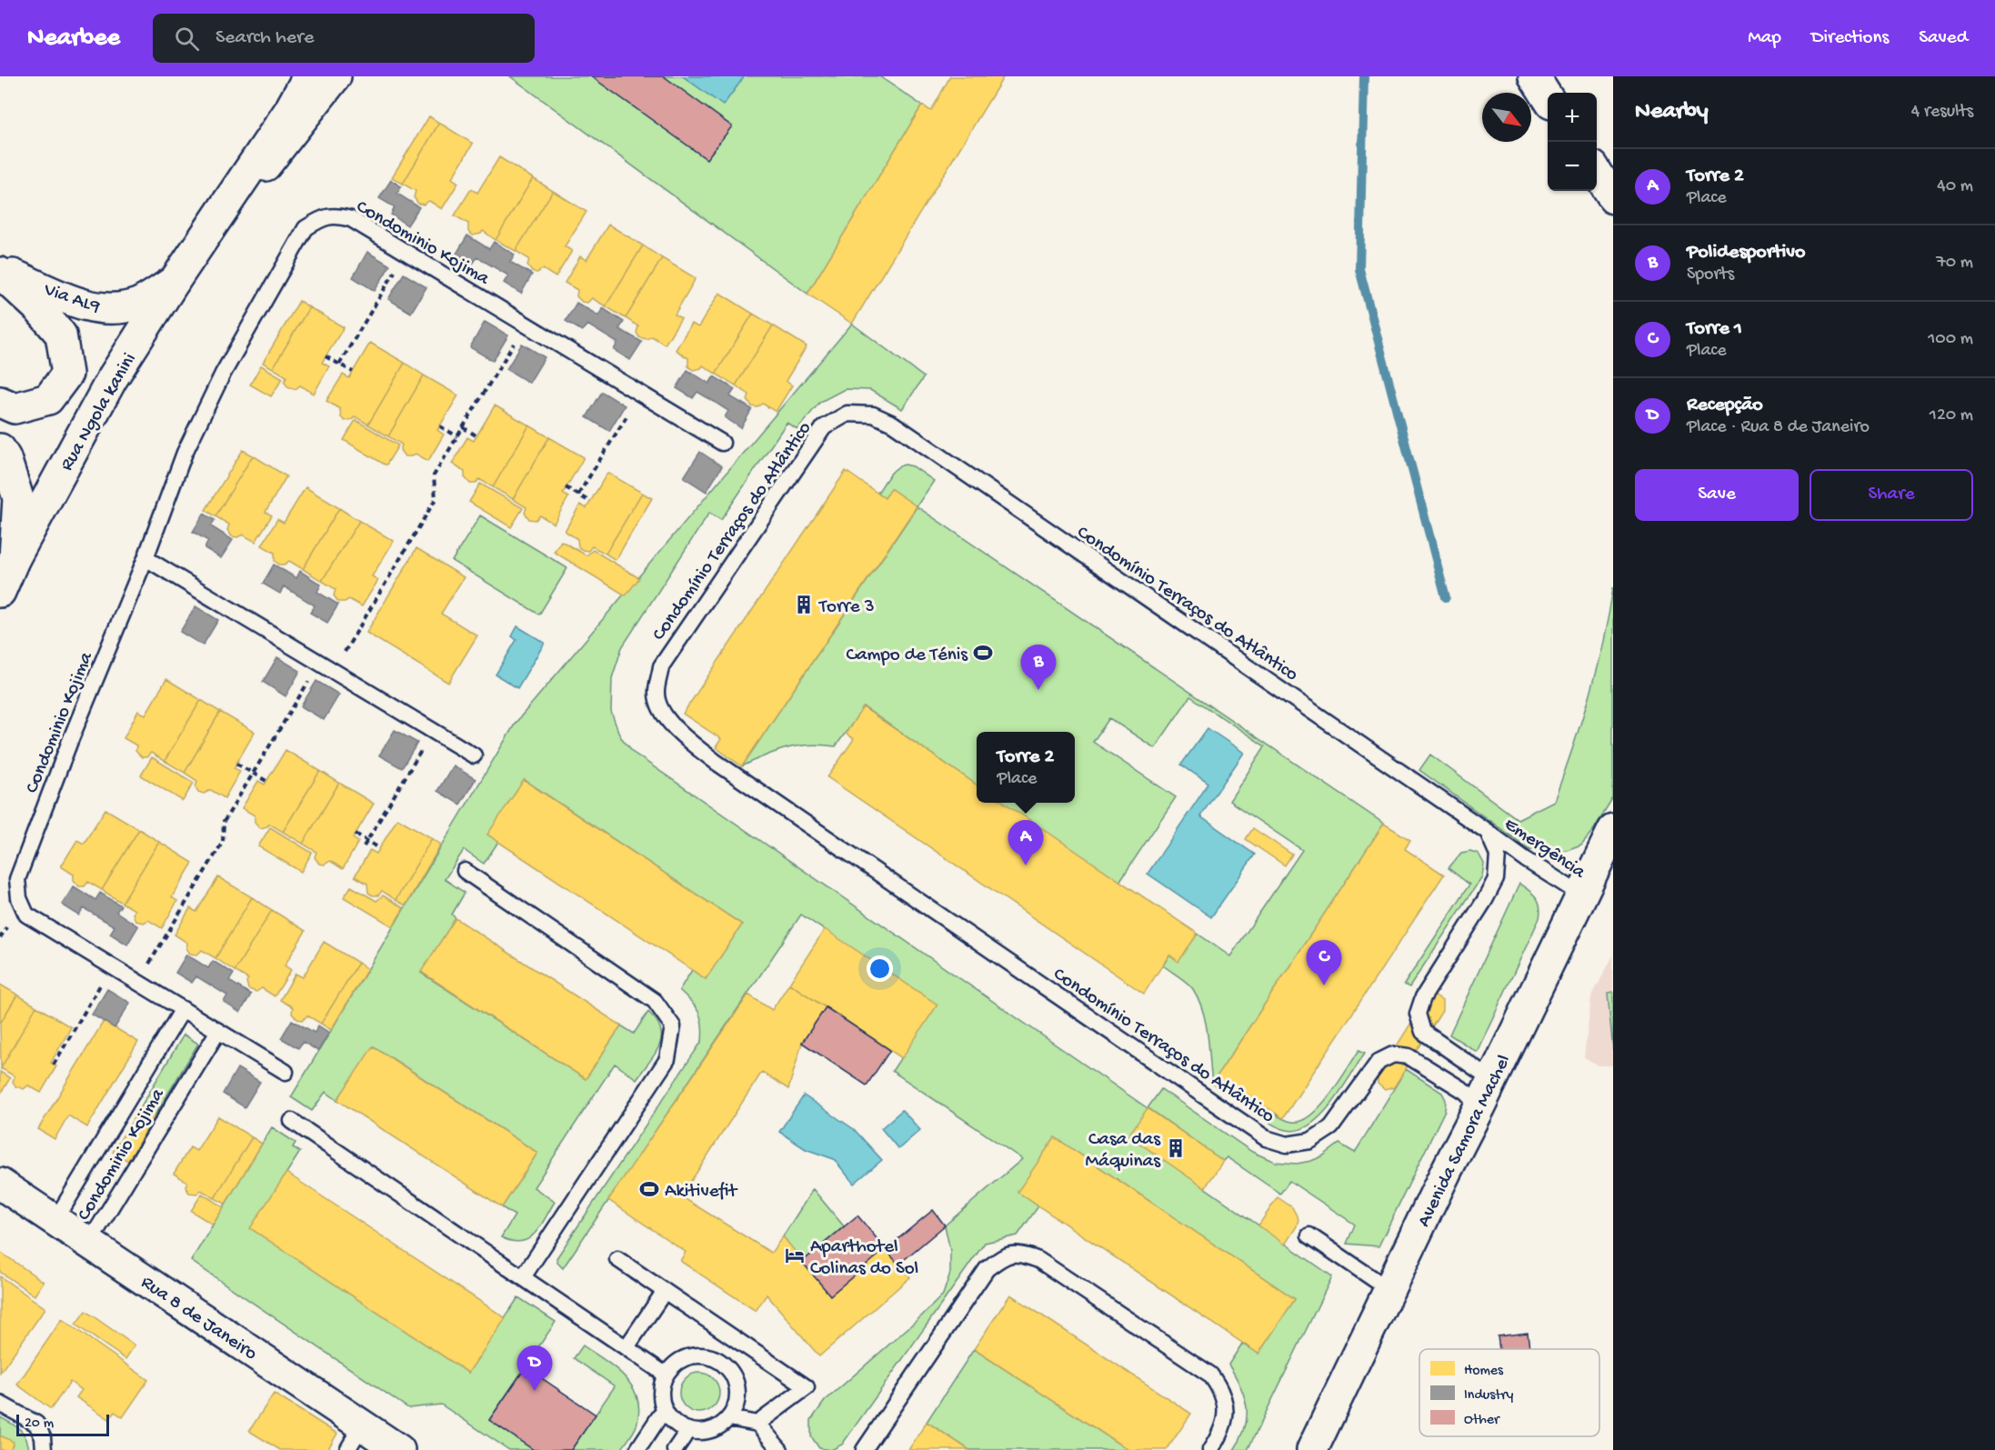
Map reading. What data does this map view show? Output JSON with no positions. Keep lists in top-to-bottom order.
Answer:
{
  "streets": {
    "main road": [
      "Via AL9",
      "Rua Ngola kanini",
      "Avenida Samora Machel",
      "Rua 8 de Janeiro"
    ],
    "lane": ["Condominio Kojima", "Condomínio Terraços do Atlântico", "Emergência"]
  },
  "crossings": [
    ["Condominio Kojima", "Rua 8 de Janeiro"],
    ["Via AL9", "Rua Ngola kanini"],
    ["Condomínio Terraços do Atlântico", "Emergência"],
    ["Condomínio Terraços do Atlântico", "Avenida Samora Machel"],
    ["Emergência", "Avenida Samora Machel"]
  ],
  "places": {
    "building": ["Torre 3", "Casa das Máquinas"],
    "sports": ["Campo de Ténis", "Akitivefit"],
    "hotel": ["Aparthotel Colinas do Sol"]
  },
  "legend": ["Homes", "Industry", "Other"],
  "scale_bar": "20 m",
  "north": "bottom right",
  "page": {
    "header": "Nearbee",
    "search": "Search here",
    "nav": ["Map", "Directions", "Saved"],
    "heading": ["Nearby", "4 results"],
    "map_buttons": ["+", "−"],
    "list": [
      {
        "mark": "A",
        "name": "Torre 2",
        "note": "Place",
        "value": "40 m"
      },
      {
        "mark": "B",
        "name": "Polidesportivo",
        "note": "Sports",
        "value": "70 m"
      },
      {
        "mark": "C",
        "name": "Torre 1",
        "note": "Place",
        "value": "100 m"
      },
      {
        "mark": "D",
        "name": "Recepção",
        "note": "Place · Rua 8 de Janeiro",
        "value": "120 m"
      }
    ],
    "buttons": ["Save", "Share"],
    "pins": [
      "B",
      "A",
      "C",
      "D"
    ],
    "popup": ["Torre 2", "Place"],
    "scale": "20 m"
  }
}
